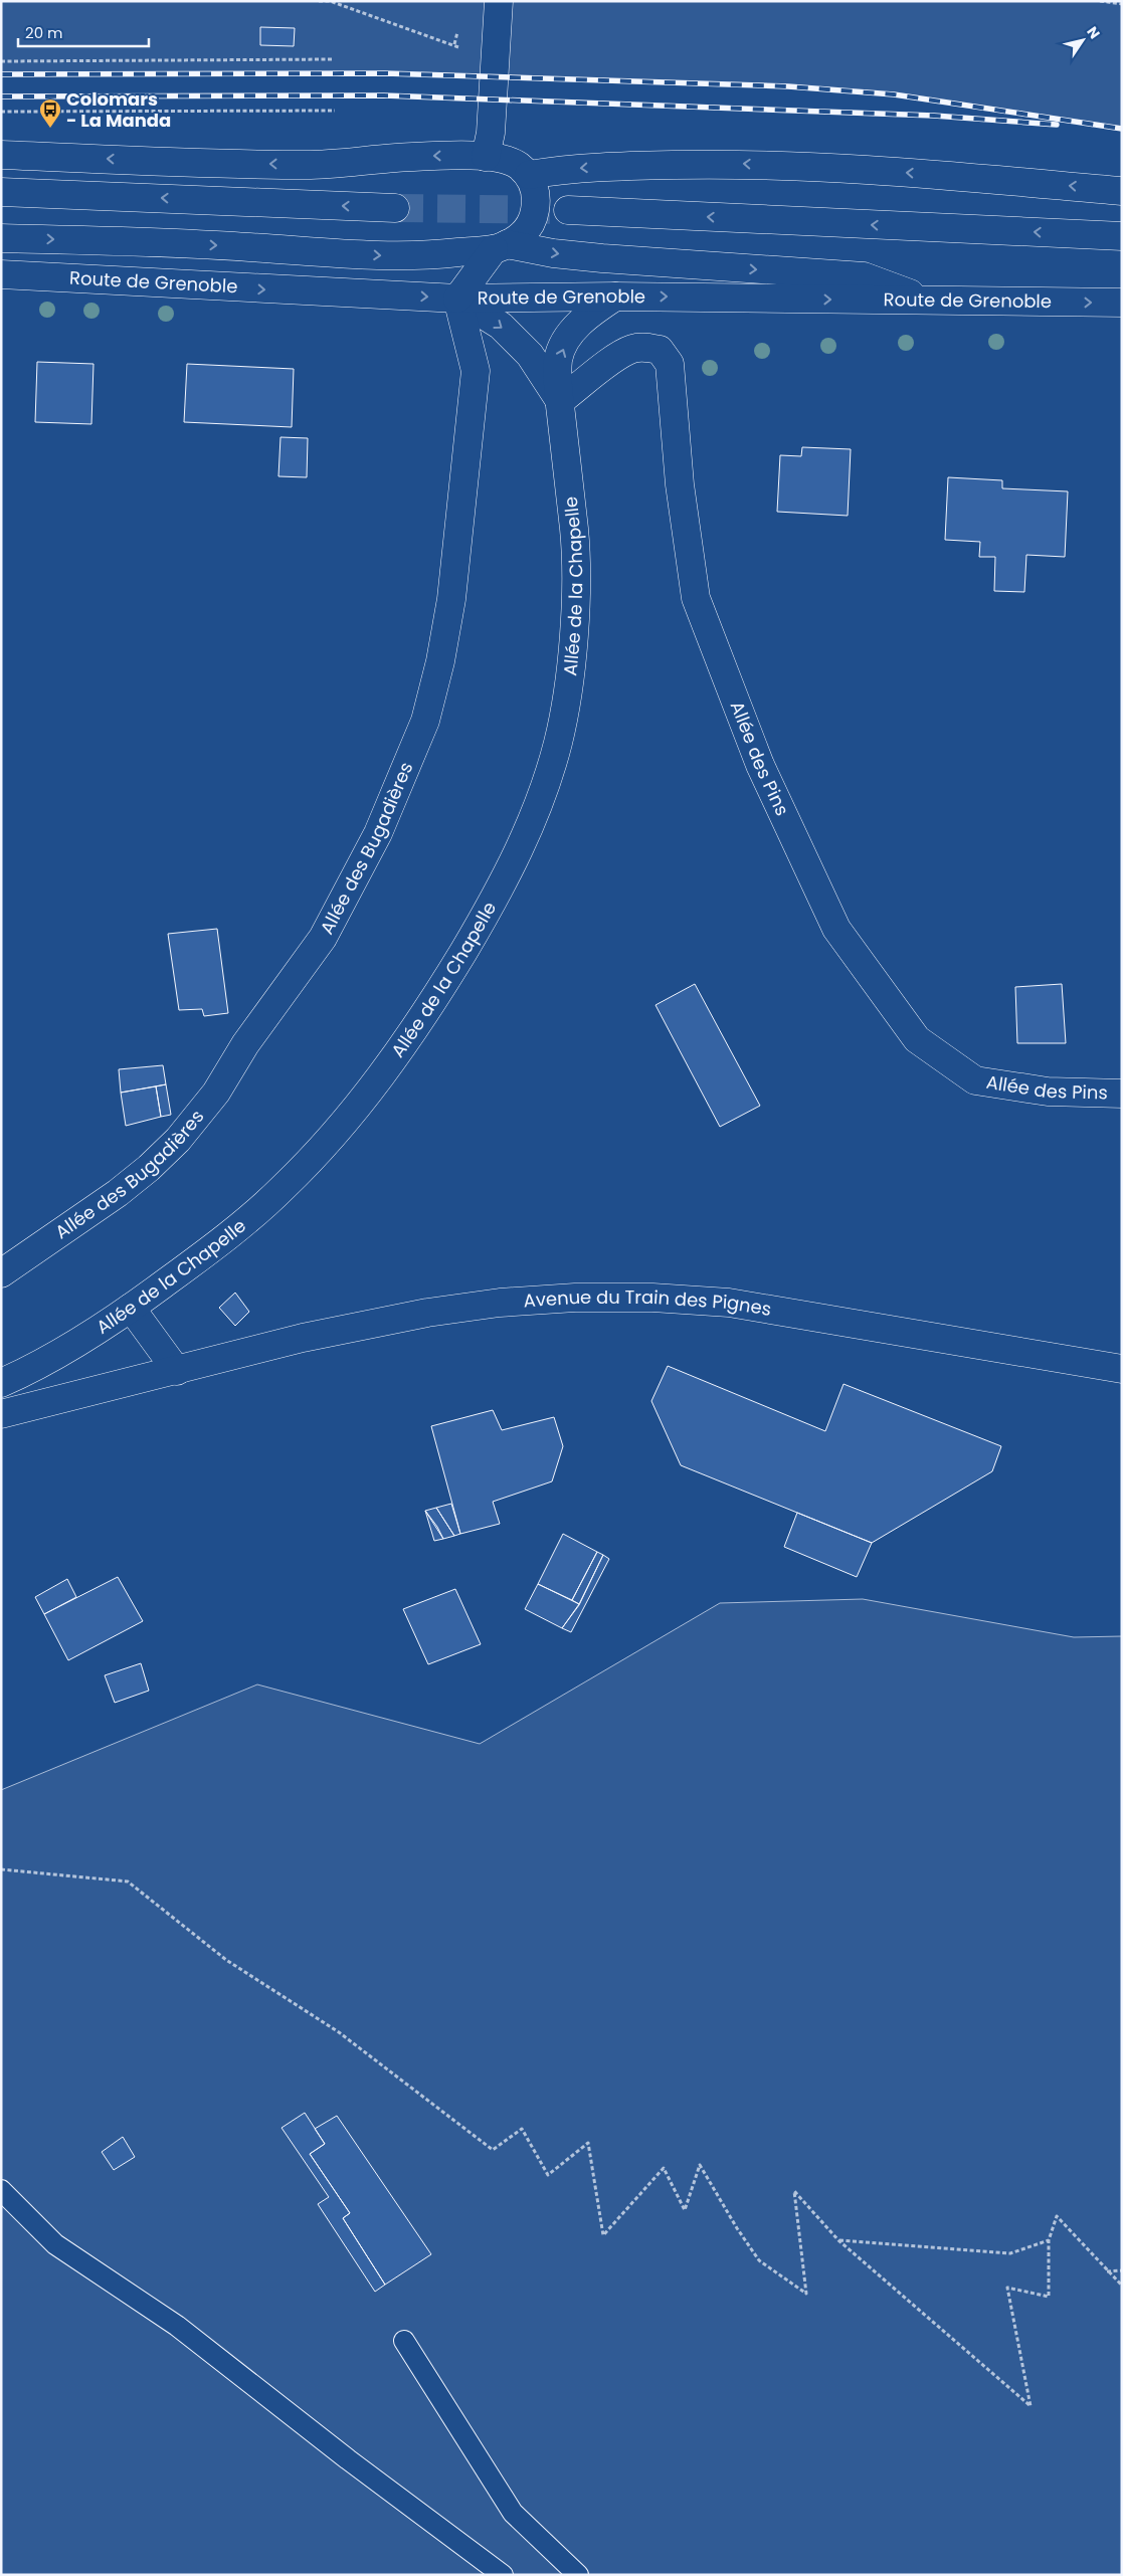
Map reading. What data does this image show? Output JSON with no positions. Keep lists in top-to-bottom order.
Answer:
{
  "streets": {
    "street": [
      "Route de Grenoble",
      "Allée de la Chapelle",
      "Allée des Pins",
      "Allée des Bugadières",
      "Avenue du Train des Pignes"
    ]
  },
  "crossings": [
    ["Route de Grenoble", "Allée de la Chapelle"],
    ["Route de Grenoble", "Allée des Bugadières"],
    ["Allée de la Chapelle", "Allée des Pins"],
    ["Allée de la Chapelle", "Allée des Bugadières"]
  ],
  "places": {
    "bus stop": ["Colomars - La Manda"]
  },
  "scale_bar": "20 m",
  "north": "top right"
}
